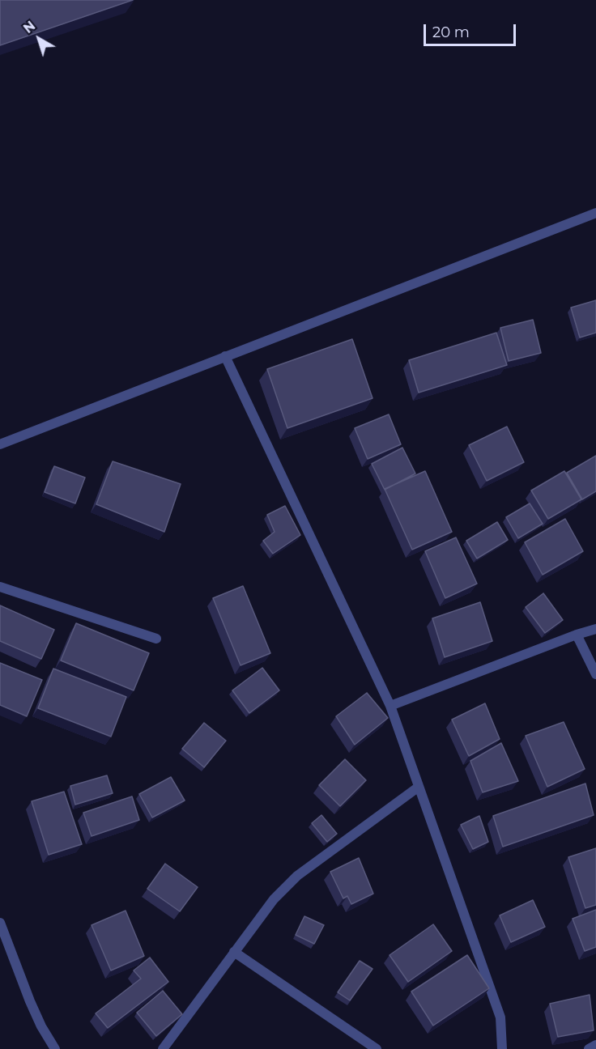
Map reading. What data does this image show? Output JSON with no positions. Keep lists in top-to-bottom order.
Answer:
{
  "scale_bar": "20 m",
  "north": "top left"
}
